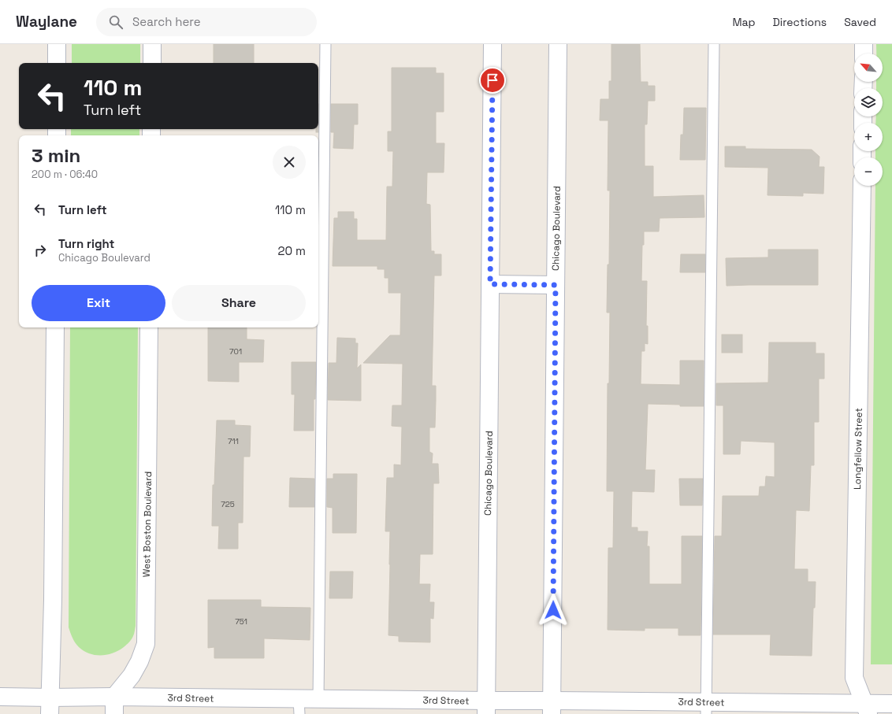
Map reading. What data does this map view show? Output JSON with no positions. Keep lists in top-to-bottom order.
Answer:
{
  "streets": {
    "street": [
      "Chicago Boulevard",
      "Longfellow Street",
      "West Boston Boulevard",
      "3rd Street"
    ]
  },
  "crossings": [
    ["Chicago Boulevard", "3rd Street"],
    ["Longfellow Street", "3rd Street"],
    ["West Boston Boulevard", "3rd Street"]
  ],
  "house_numbers": [
    "701",
    "711",
    "725",
    "751"
  ],
  "north": "top left",
  "page": {
    "header": "Waylane",
    "search": "Search here",
    "nav": ["Map", "Directions", "Saved"],
    "map_buttons": ["+", "−"],
    "turn": ["110 m", "Turn left"],
    "heading": ["3 min", "200 m · 06:40"],
    "list": [
      {
        "name": "Turn left",
        "value": "110 m"
      },
      {
        "name": "Turn right",
        "note": "Chicago Boulevard",
        "value": "20 m"
      }
    ],
    "buttons": ["Exit", "Share"]
  }
}
